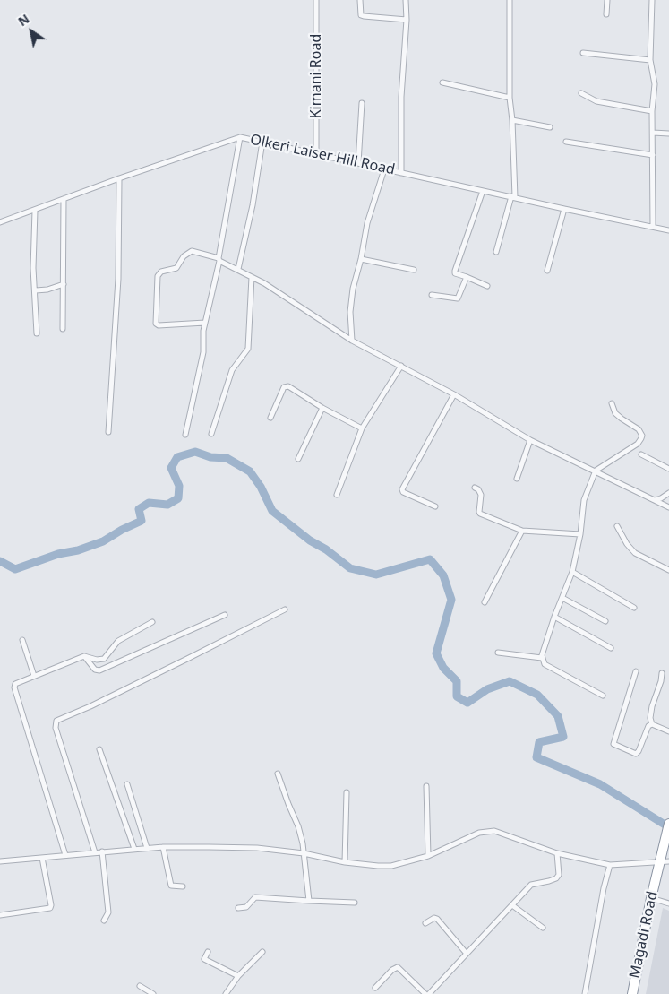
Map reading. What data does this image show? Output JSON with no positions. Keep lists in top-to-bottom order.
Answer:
{
  "streets": {
    "highway": ["Magadi Road"],
    "street": ["Kimani Road", "Olkeri Laiser Hill Road"]
  },
  "crossings": [
    ["Kimani Road", "Olkeri Laiser Hill Road"]
  ],
  "north": "top left"
}
